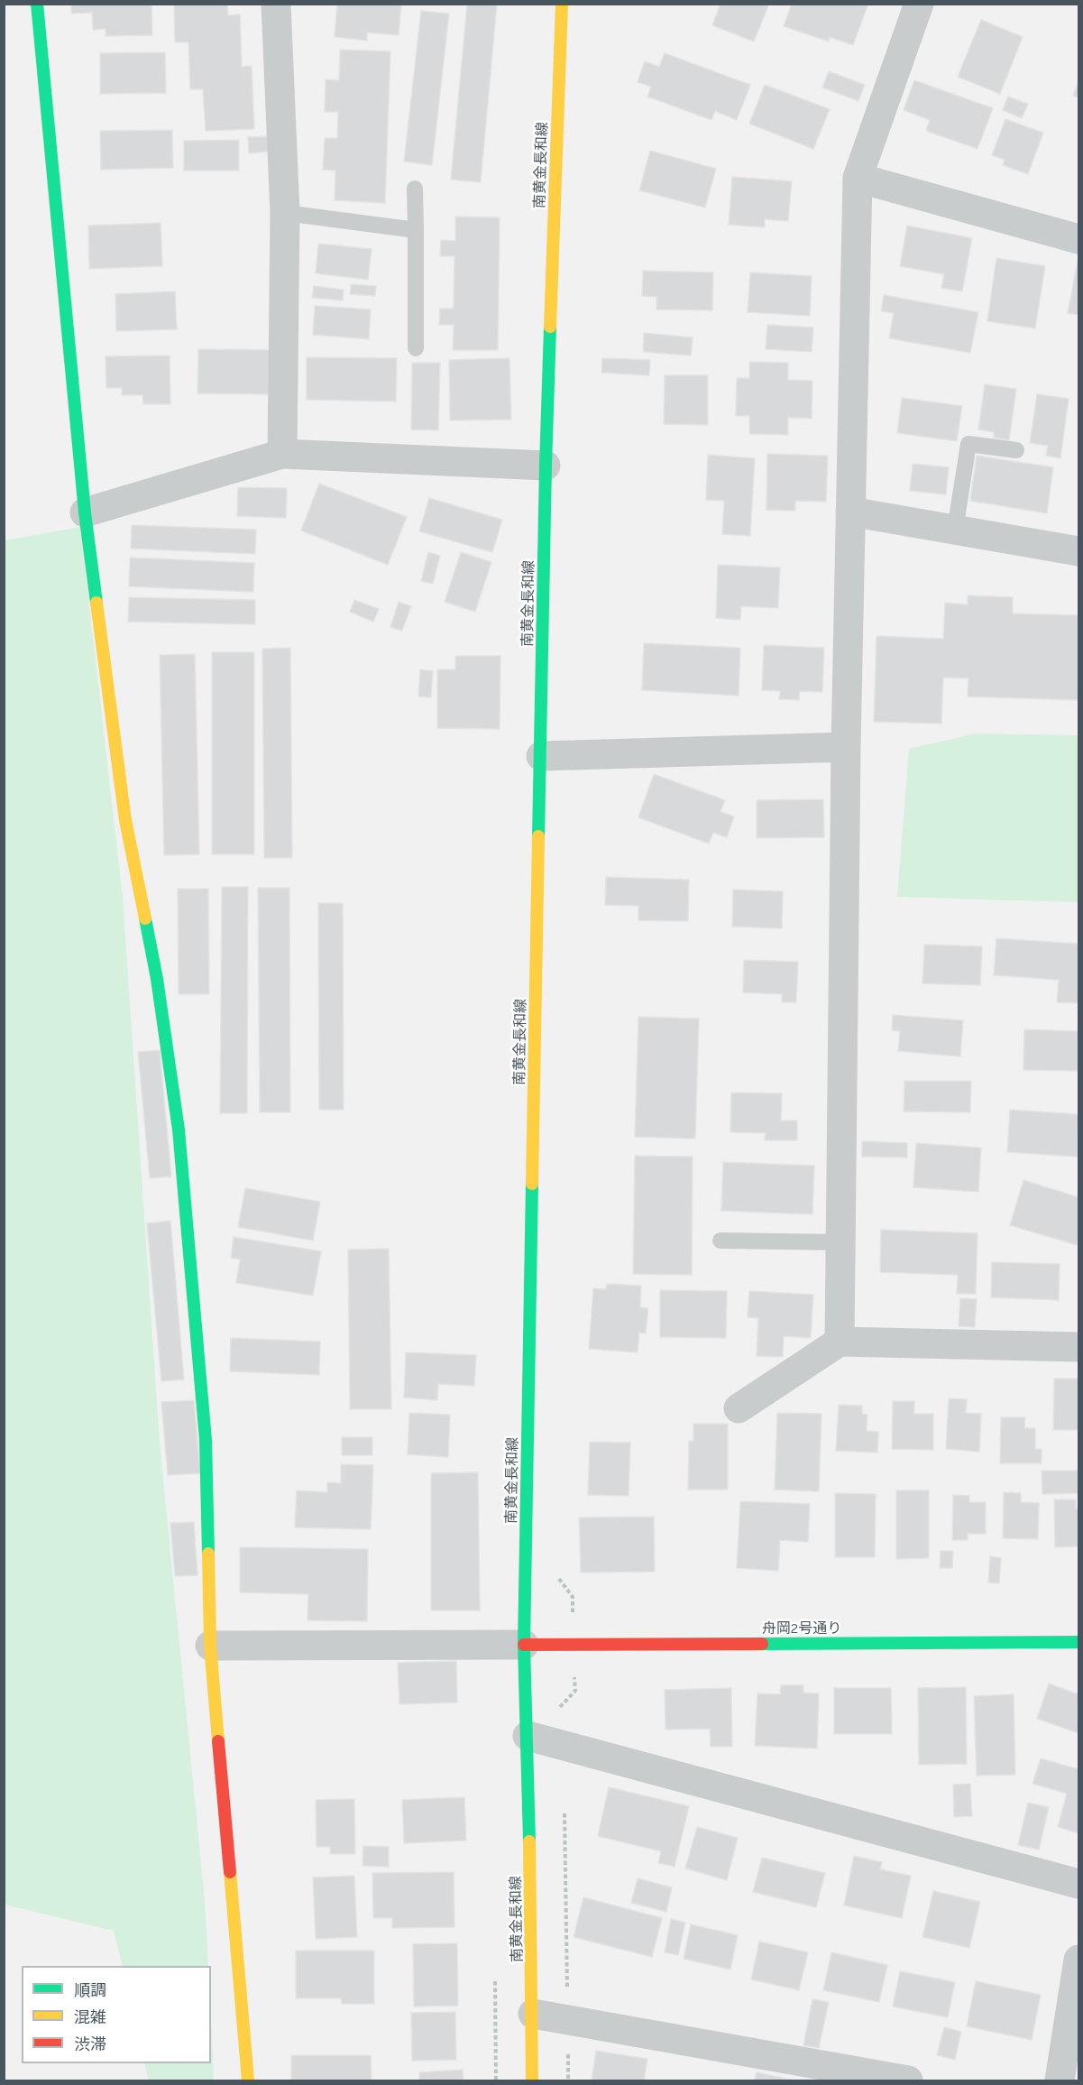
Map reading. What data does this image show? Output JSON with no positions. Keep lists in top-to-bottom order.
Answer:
{
  "streets": {
    "street": ["南黄金長和線", "舟岡2号通り"]
  },
  "crossings": [
    ["南黄金長和線", "舟岡2号通り"]
  ],
  "legend": ["順調", "混雑", "渋滞"]
}
